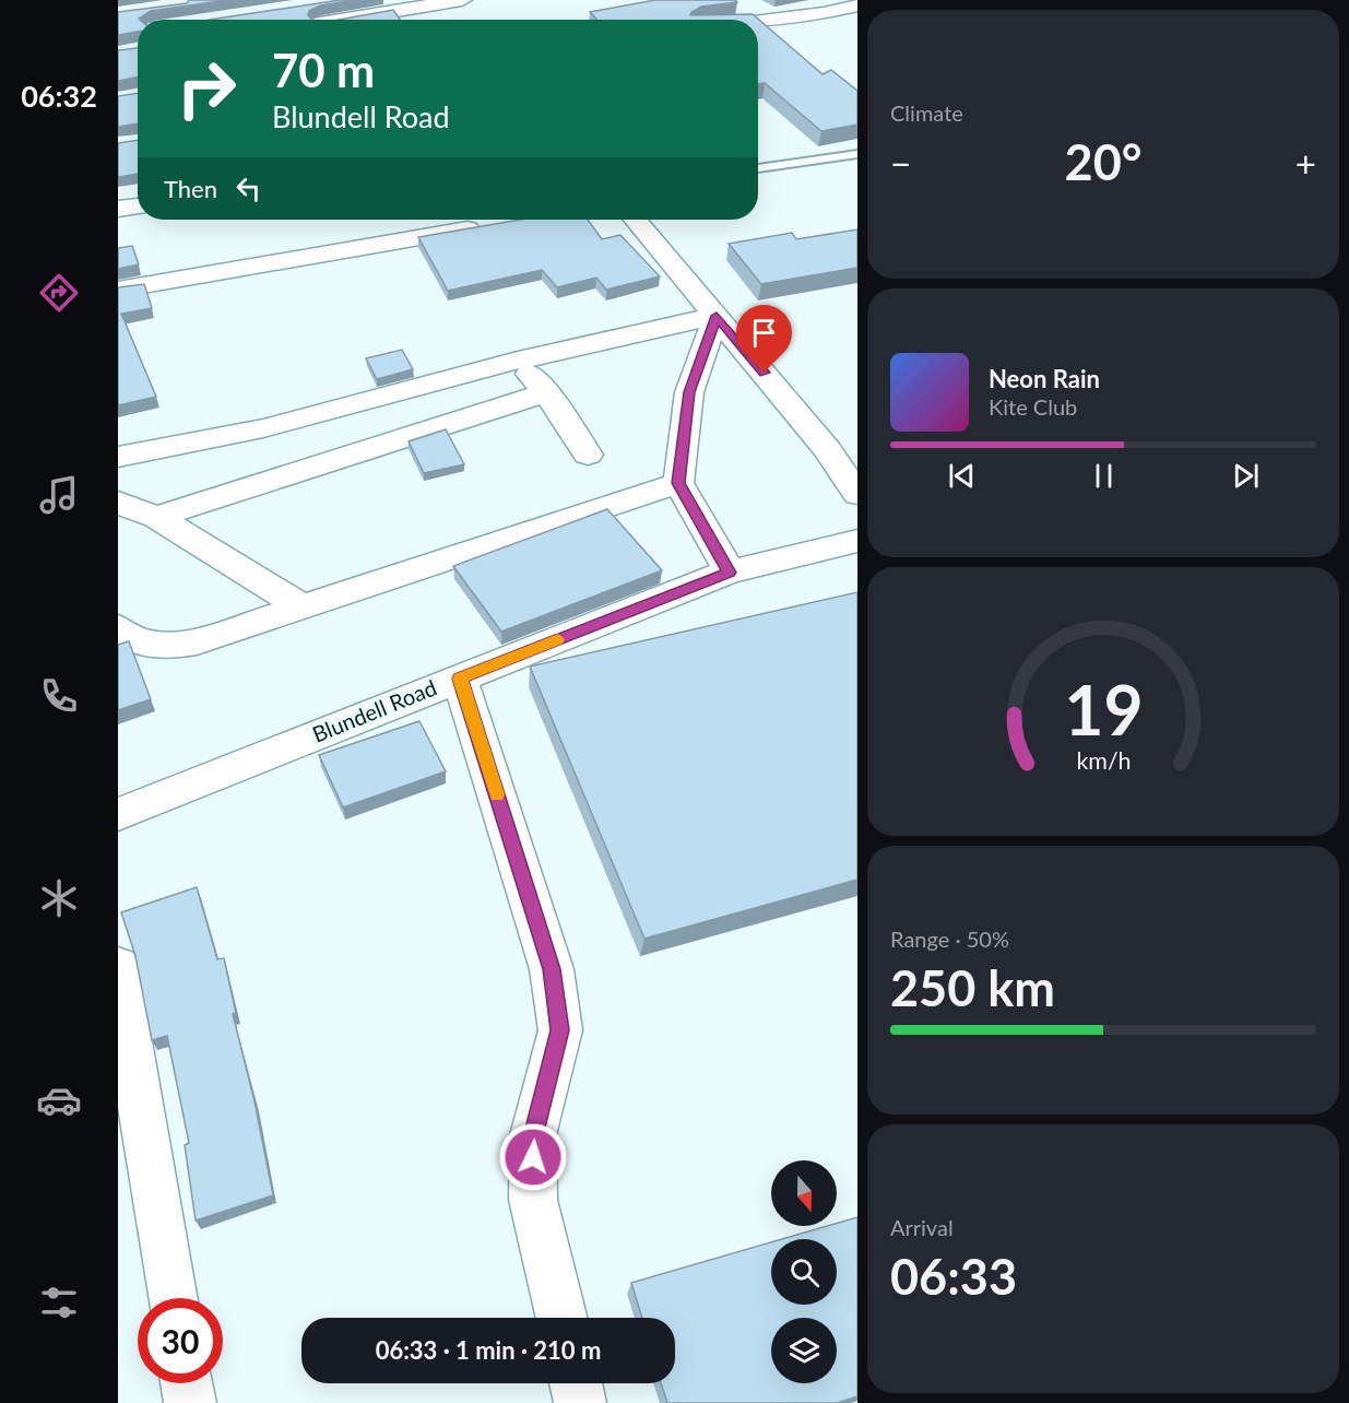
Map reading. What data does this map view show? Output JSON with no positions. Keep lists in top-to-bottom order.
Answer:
{
  "streets": {
    "street": ["Blundell Road"]
  },
  "north": "bottom",
  "page": {
    "tabs": "06:32",
    "tile": [
      "Climate",
      ["Range · 50%", "250 km"],
      ["Arrival", "06:33"]
    ],
    "turn": ["70 m", "Blundell Road"],
    "heat": ["−", "20°", "+"],
    "then": "Then",
    "song": ["Neon Rain", "Kite Club"],
    "limit": "30",
    "trip": "06:33 · 1 min · 210 m",
    "gauge": ["19", "km/h"]
  }
}
